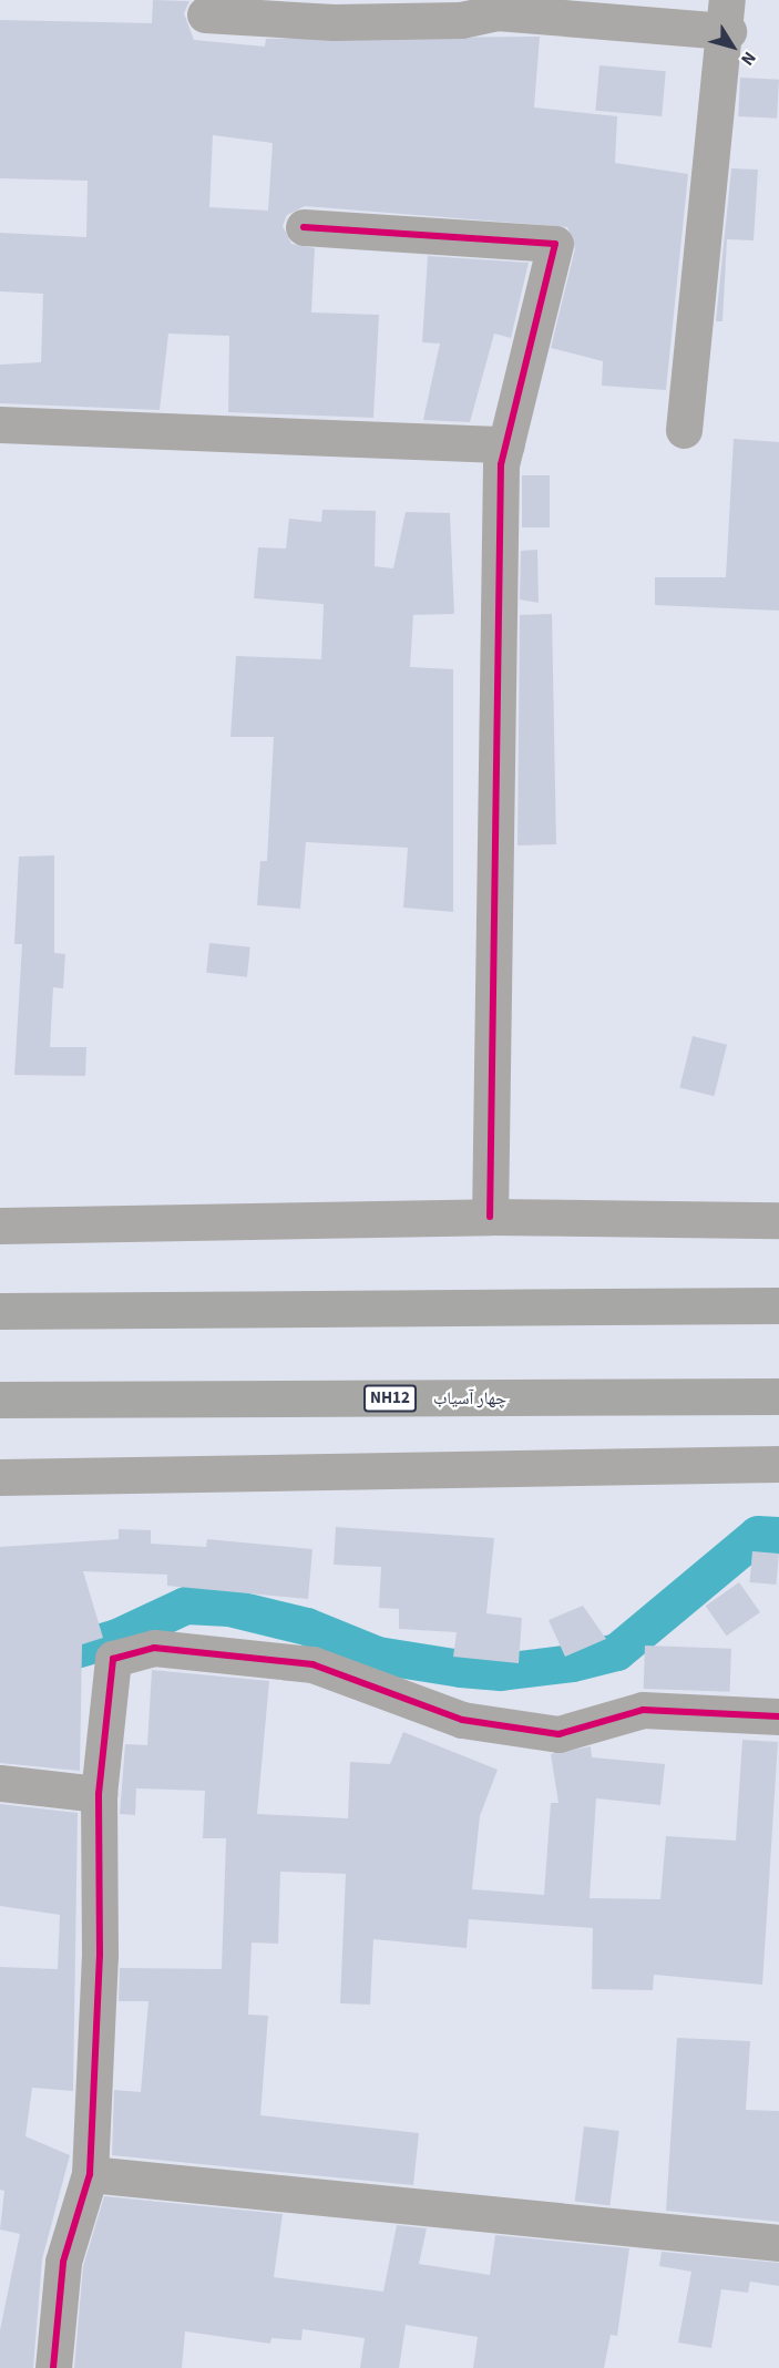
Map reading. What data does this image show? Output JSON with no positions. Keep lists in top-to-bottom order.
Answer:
{
  "streets": {
    "highway": ["NH12", "چهار آسیاب"]
  },
  "north": "bottom right"
}
